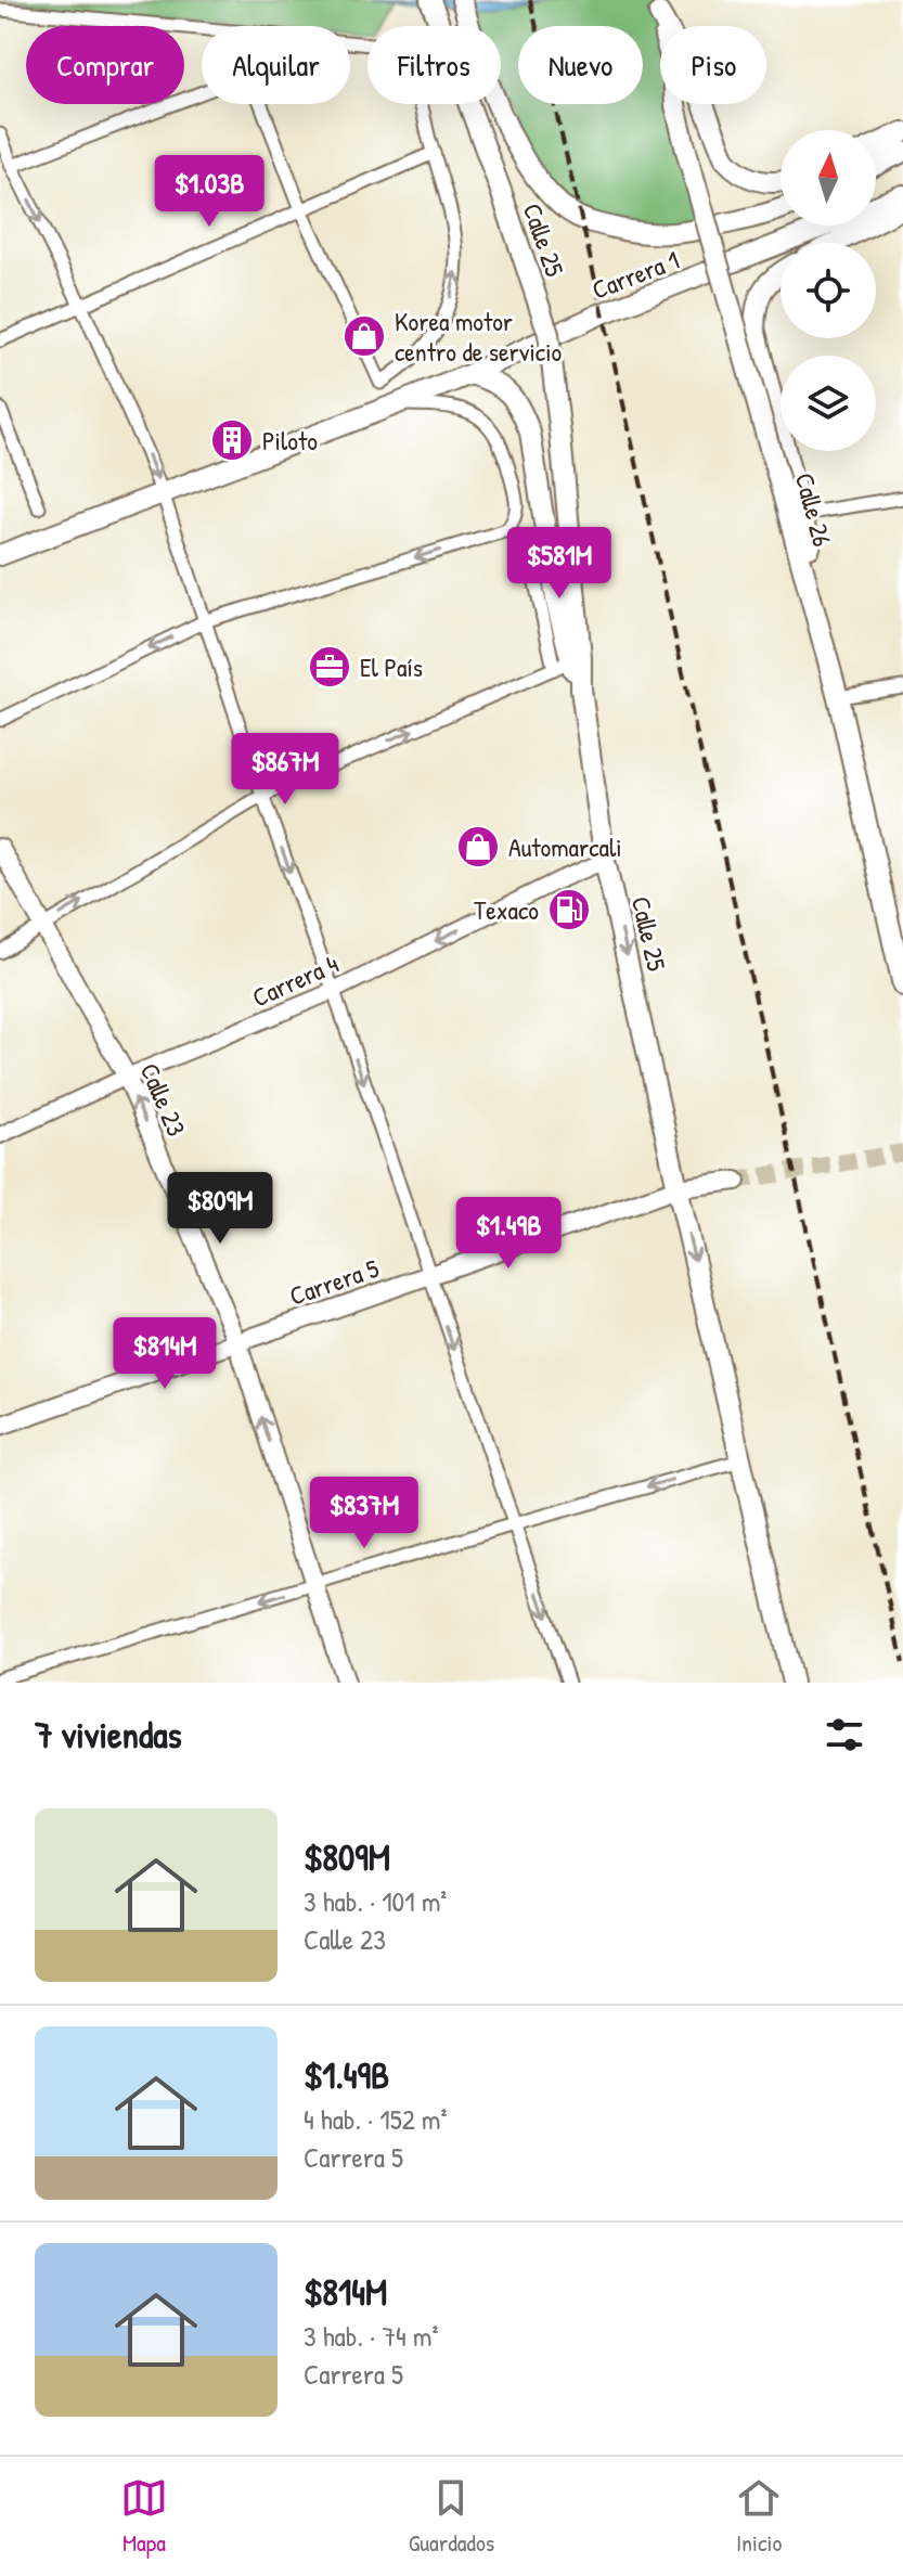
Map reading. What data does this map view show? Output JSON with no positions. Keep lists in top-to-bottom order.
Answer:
{
  "streets": {
    "main road": [
      "Calle 25",
      "Carrera 1",
      "Calle 26",
      "Calle 23",
      "Carrera 5"
    ],
    "street": ["Carrera 4"]
  },
  "crossings": [
    ["Calle 25", "Carrera 4"],
    ["Calle 25", "Carrera 5"],
    ["Carrera 4", "Calle 23"],
    ["Calle 23", "Carrera 5"]
  ],
  "one_way": ["Calle 25", "Carrera 4", "Calle 23"],
  "places": {
    "shop": ["Korea motor centro de servicio", "Automarcali"],
    "building": ["Piloto"],
    "office": ["El País"],
    "fuel station": ["Texaco"]
  },
  "north": "top",
  "page": {
    "chip": [
      "Comprar",
      "Alquilar",
      "Filtros",
      "Nuevo",
      "Piso"
    ],
    "price": [
      "$1.03B",
      "$581M",
      "$867M",
      "$809M",
      "$1.49B",
      "$814M",
      "$837M"
    ],
    "heading": "7 viviendas",
    "list": [
      {
        "name": "$809M",
        "note": "3 hab. · 101 m² · Calle 23"
      },
      {
        "name": "$1.49B",
        "note": "4 hab. · 152 m² · Carrera 5"
      },
      {
        "name": "$814M",
        "note": "3 hab. · 74 m² · Carrera 5"
      }
    ],
    "tabs": ["Mapa", "Guardados", "Inicio"]
  }
}
